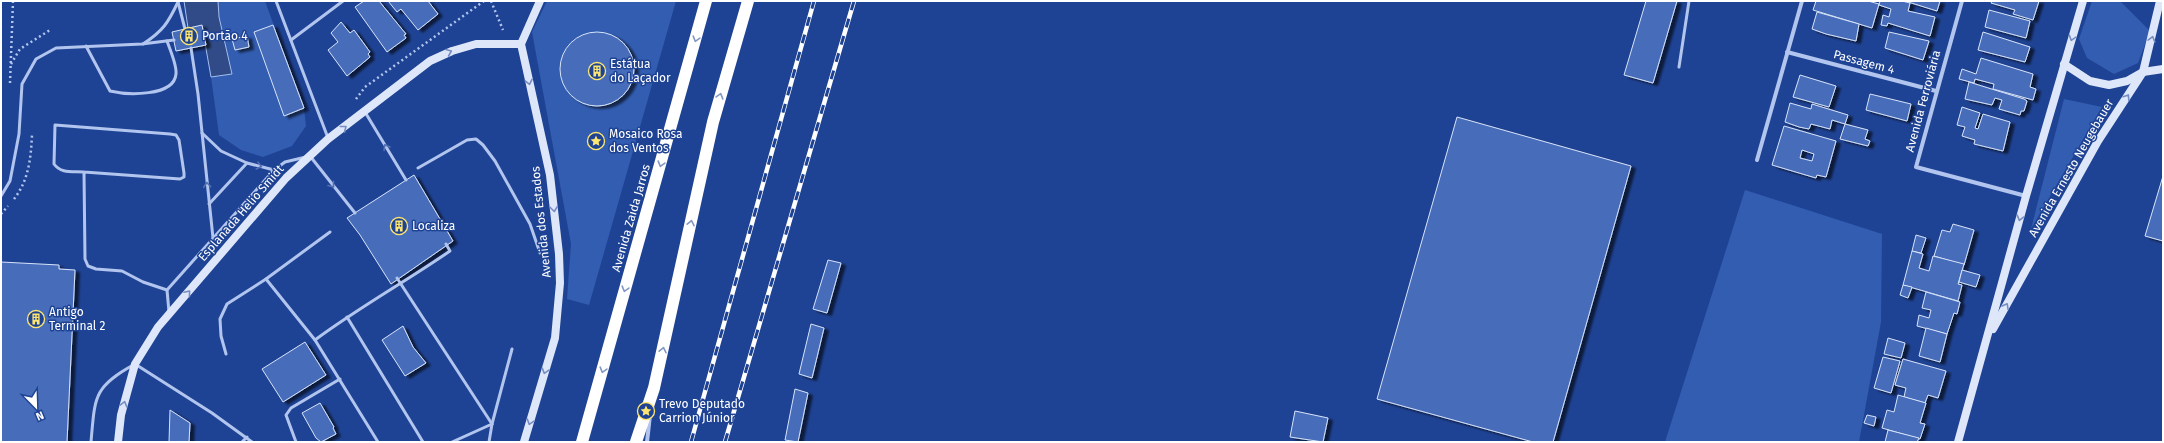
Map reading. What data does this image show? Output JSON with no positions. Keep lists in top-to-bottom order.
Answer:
{
  "streets": {
    "highway": ["Avenida Zaida Jarros"],
    "street": [
      "Passagem 4",
      "Avenida Ferroviária",
      "Avenida Ernesto Neugebauer",
      "Esplanada Helio Smidt",
      "Avenida dos Estados"
    ]
  },
  "crossings": [
    ["Passagem 4", "Avenida Ferroviária"],
    ["Avenida Ferroviária", "Avenida Ernesto Neugebauer"],
    ["Esplanada Helio Smidt", "Avenida dos Estados"]
  ],
  "one_way": ["Esplanada Helio Smidt", "Avenida dos Estados"],
  "places": {
    "building": [
      "Portão 4",
      "Estátua do Laçador",
      "Localiza",
      "Antigo Terminal 2"
    ],
    "place": ["Mosaico Rosa dos Ventos", "Trevo Deputado Carrion Júnior"]
  },
  "north": "bottom right"
}
